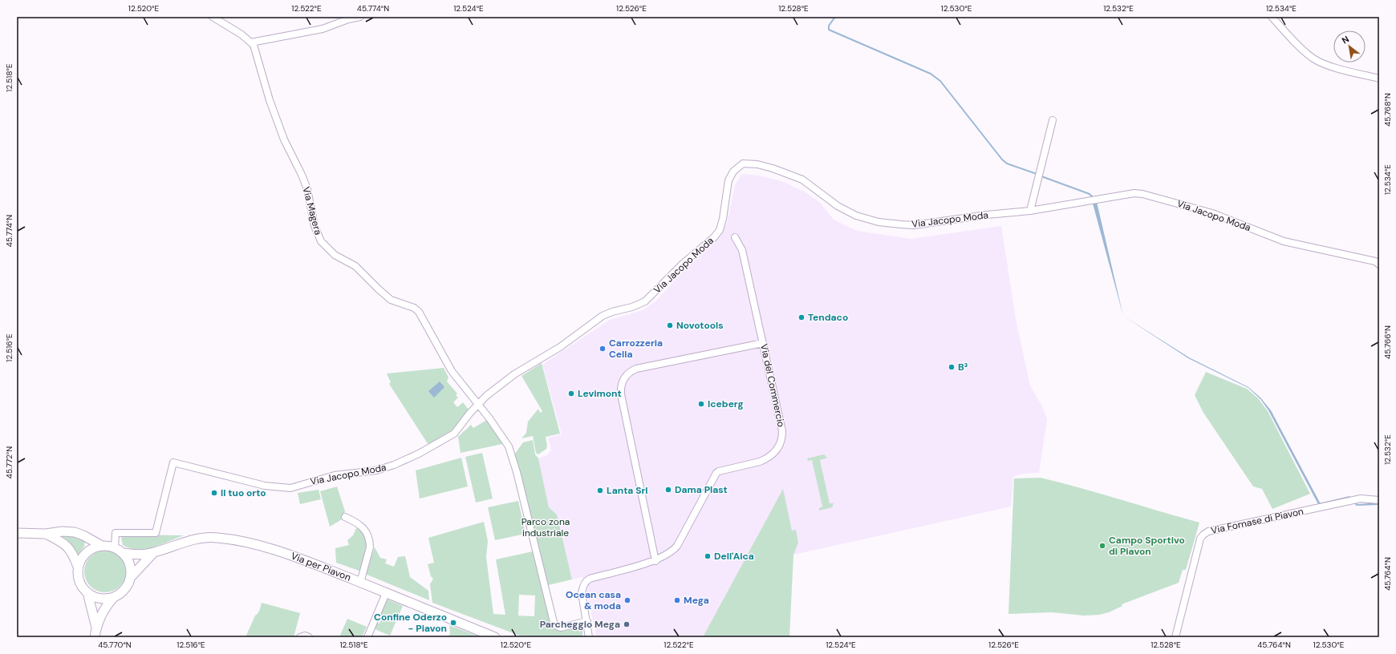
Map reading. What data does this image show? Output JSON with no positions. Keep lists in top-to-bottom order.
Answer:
{
  "streets": {
    "main road": ["Via per Piavon"],
    "street": [
      "Via Magera",
      "Via Jacopo Moda",
      "Via del Commercio",
      "Via Fornase di Piavon"
    ]
  },
  "crossings": [
    ["Via Magera", "Via Jacopo Moda"],
    ["Via Jacopo Moda", "Via per Piavon"]
  ],
  "parks": ["Parco zona industriale"],
  "places": [
    "Tendaco",
    "Novotools",
    "Carrozzeria Cella",
    "B³",
    "Levimont",
    "Iceberg",
    "Dama Plast",
    "Lanta Srl",
    "Il tuo orto",
    "Campo Sportivo di Piavon",
    "Dell'Aica",
    "Ocean casa & moda",
    "Mega",
    "Confine Oderzo - Piavon",
    "Parcheggio Mega"
  ],
  "north": "top left",
  "coordinates": [
    "12.520°E",
    "12.522°E",
    "45.774°N",
    "12.524°E",
    "12.526°E",
    "12.528°E",
    "12.530°E",
    "12.532°E",
    "12.534°E",
    "12.518°E",
    "45.768°N",
    "45.766°N",
    "12.516°E",
    "45.772°N",
    "45.764°N",
    "45.770°N"
  ]
}
